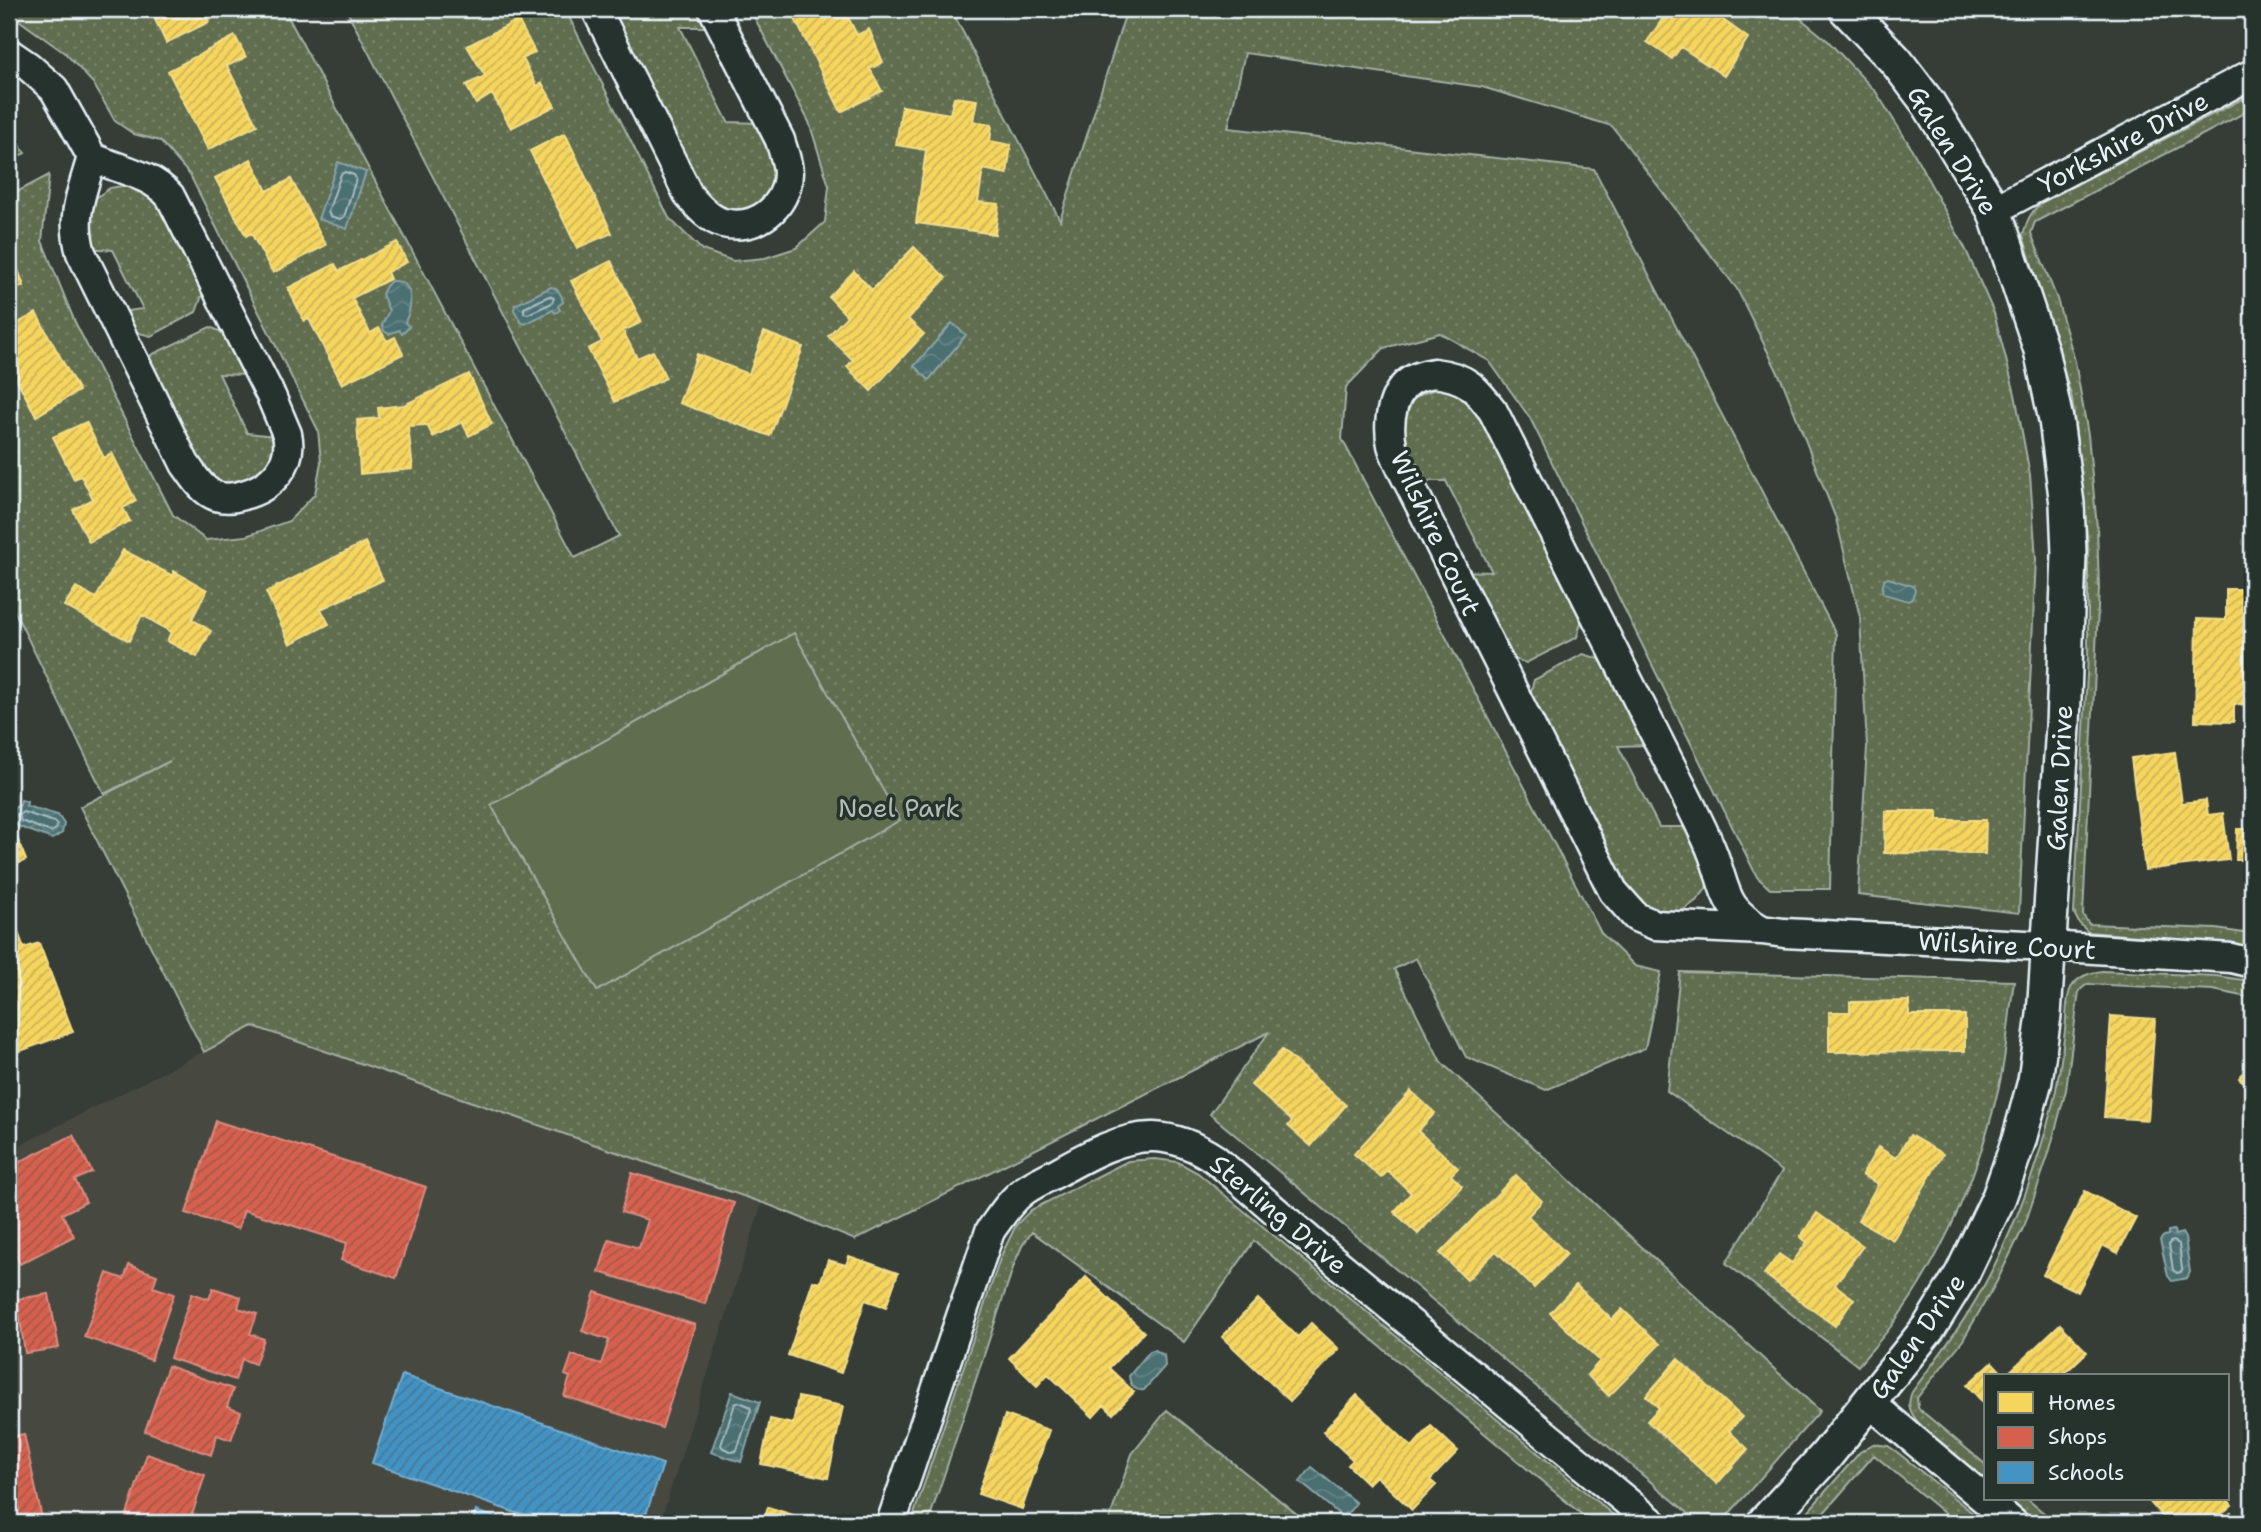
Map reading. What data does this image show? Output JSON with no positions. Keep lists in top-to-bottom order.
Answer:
{
  "streets": {
    "street": [
      "Yorkshire Drive",
      "Galen Drive",
      "Wilshire Court",
      "Sterling Drive"
    ]
  },
  "crossings": [
    ["Yorkshire Drive", "Galen Drive"],
    ["Galen Drive", "Wilshire Court"]
  ],
  "parks": ["Noel Park"],
  "legend": ["Homes", "Shops", "Schools"]
}
